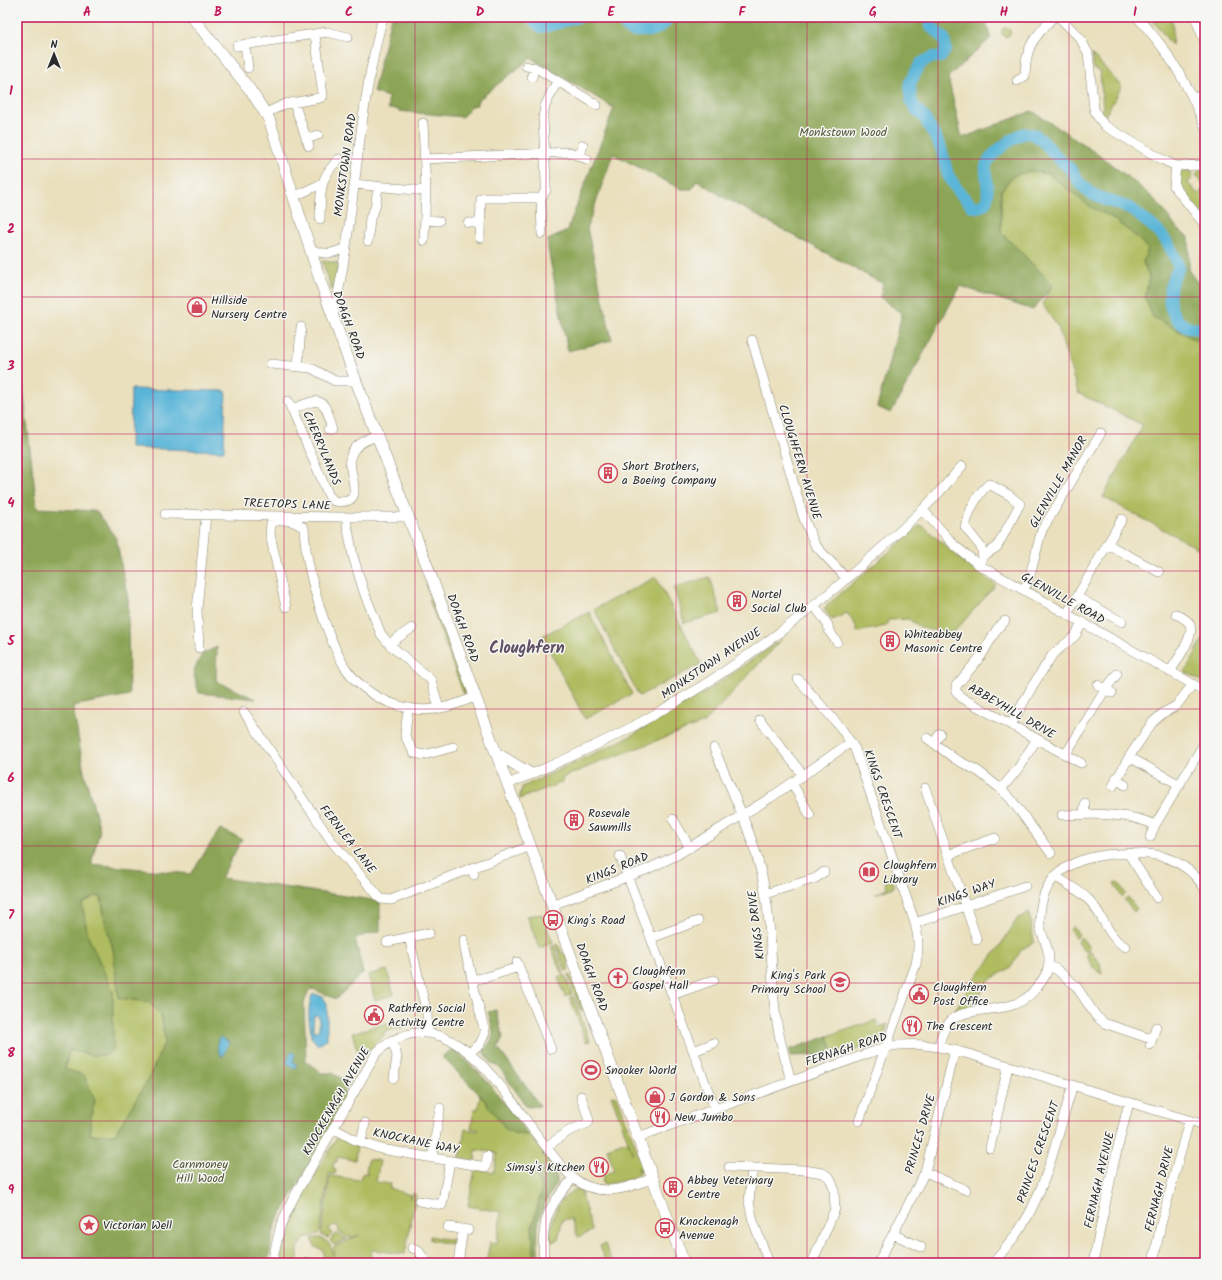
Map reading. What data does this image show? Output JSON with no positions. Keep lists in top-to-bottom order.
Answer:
{
  "streets": {
    "main road": ["DOAGH ROAD"],
    "street": [
      "MONKSTOWN ROAD",
      "CHERRYLANDS",
      "CLOUGHFERN AVENUE",
      "GLENVILLE MANOR",
      "TREETOPS LANE",
      "GLENVILLE ROAD",
      "MONKSTOWN AVENUE",
      "ABBEYHILL DRIVE",
      "KINGS CRESCENT",
      "FERNLEA LANE",
      "KINGS ROAD",
      "KINGS WAY",
      "KINGS DRIVE",
      "FERNAGH ROAD",
      "KNOCKENAGH AVENUE",
      "PRINCES DRIVE",
      "KNOCKANE WAY",
      "PRINCES CRESCENT",
      "FERNAGH AVENUE",
      "FERNAGH DRIVE"
    ]
  },
  "crossings": [
    ["MONKSTOWN ROAD", "DOAGH ROAD"],
    ["DOAGH ROAD", "CHERRYLANDS"],
    ["DOAGH ROAD", "TREETOPS LANE"],
    ["DOAGH ROAD", "MONKSTOWN AVENUE"],
    ["DOAGH ROAD", "FERNLEA LANE"],
    ["DOAGH ROAD", "KINGS ROAD"],
    ["DOAGH ROAD", "FERNAGH ROAD"],
    ["DOAGH ROAD", "KNOCKENAGH AVENUE"],
    ["CLOUGHFERN AVENUE", "MONKSTOWN AVENUE"],
    ["GLENVILLE MANOR", "GLENVILLE ROAD"],
    ["GLENVILLE ROAD", "MONKSTOWN AVENUE"],
    ["KINGS CRESCENT", "KINGS ROAD"],
    ["KINGS CRESCENT", "KINGS WAY"],
    ["KINGS CRESCENT", "FERNAGH ROAD"],
    ["KINGS ROAD", "KINGS DRIVE"],
    ["KINGS DRIVE", "FERNAGH ROAD"],
    ["FERNAGH ROAD", "PRINCES DRIVE"],
    ["FERNAGH ROAD", "PRINCES CRESCENT"],
    ["FERNAGH ROAD", "FERNAGH AVENUE"],
    ["FERNAGH ROAD", "FERNAGH DRIVE"],
    ["KNOCKENAGH AVENUE", "KNOCKANE WAY"]
  ],
  "districts": ["Cloughfern"],
  "parks": ["Monkstown Wood", "Carnmoney Hill Wood"],
  "places": {
    "shop": ["Hillside Nursery Centre", "J Gordon & Sons"],
    "building": [
      "Short Brothers, a Boeing Company",
      "Nortel Social Club",
      "Whiteabbey Masonic Centre",
      "Rosevale Sawmills",
      "Abbey Veterinary Centre"
    ],
    "library": ["Cloughfern Library"],
    "bus stop": ["King's Road", "Knockenagh Avenue"],
    "church": ["Cloughfern Gospel Hall"],
    "school or university": ["King's Park Primary School"],
    "public building": ["Cloughfern Post Office", "Rathfern Social Activity Centre"],
    "restaurant": ["The Crescent", "New Jumbo", "Simsy's Kitchen"],
    "sports": ["Snooker World"],
    "place": ["Victorian Well"]
  },
  "north": "top",
  "grid": {
    "columns": [
      "A",
      "B",
      "C",
      "D",
      "E",
      "F",
      "G",
      "H",
      "I"
    ],
    "rows": [
      "1",
      "2",
      "3",
      "4",
      "5",
      "6",
      "7",
      "8",
      "9"
    ]
  }
}
